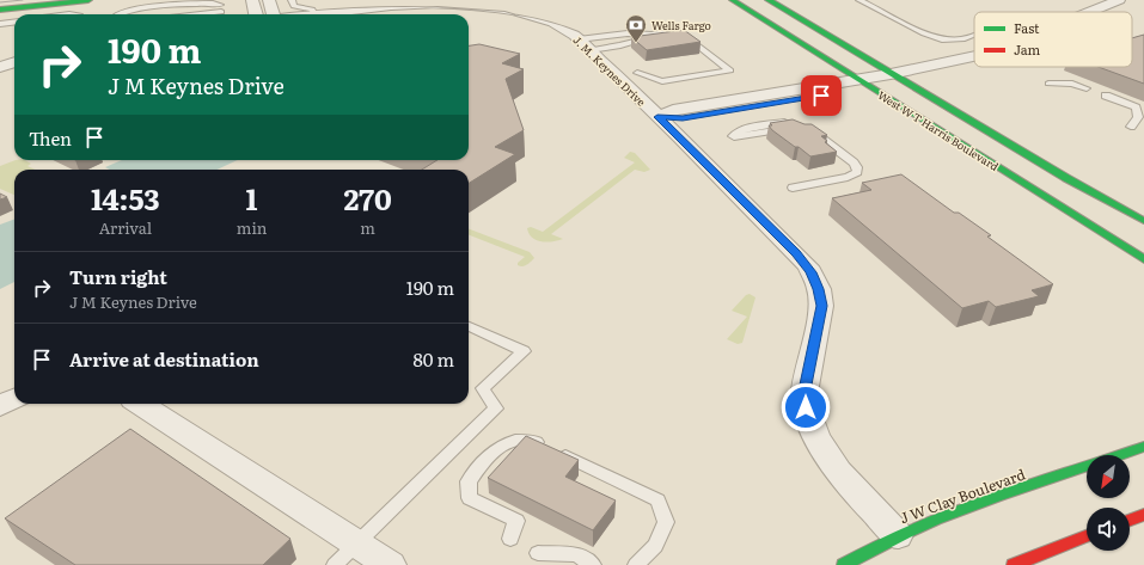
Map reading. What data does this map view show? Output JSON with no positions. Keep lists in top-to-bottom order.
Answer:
{
  "streets": {
    "main road": ["West W T Harris Boulevard", "J W Clay Boulevard"],
    "street": ["J. M. Keynes Drive"]
  },
  "crossings": [
    ["J. M. Keynes Drive", "J W Clay Boulevard"]
  ],
  "places": {
    "bank": ["Wells Fargo"]
  },
  "legend": ["Fast", "Jam"],
  "north": "bottom left",
  "page": {
    "turn": ["190 m", "J M Keynes Drive"],
    "then": "Then",
    "eta": [
      "14:53",
      "Arrival",
      "1",
      "min",
      "270",
      "m"
    ],
    "list": [
      {
        "name": "Turn right",
        "note": "J M Keynes Drive",
        "value": "190 m"
      },
      {
        "name": "Arrive at destination",
        "value": "80 m"
      }
    ]
  }
}
